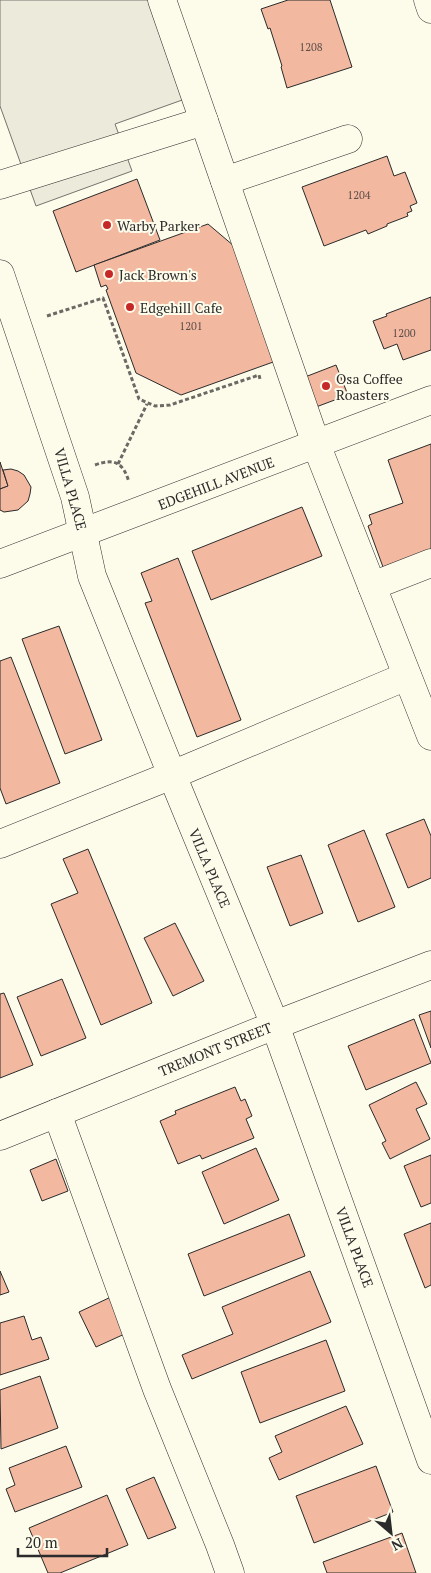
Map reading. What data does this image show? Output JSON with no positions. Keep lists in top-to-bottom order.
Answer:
{
  "streets": {
    "street": ["EDGEHILL AVENUE", "VILLA PLACE", "TREMONT STREET"]
  },
  "crossings": [
    ["EDGEHILL AVENUE", "VILLA PLACE"],
    ["VILLA PLACE", "TREMONT STREET"]
  ],
  "places": [
    "Warby Parker",
    "Jack Brown's",
    "Edgehill Cafe",
    "Osa Coffee Roasters"
  ],
  "house_numbers": [
    "1208",
    "1204",
    "1201",
    "1200"
  ],
  "scale_bar": "20 m",
  "north": "bottom right"
}
